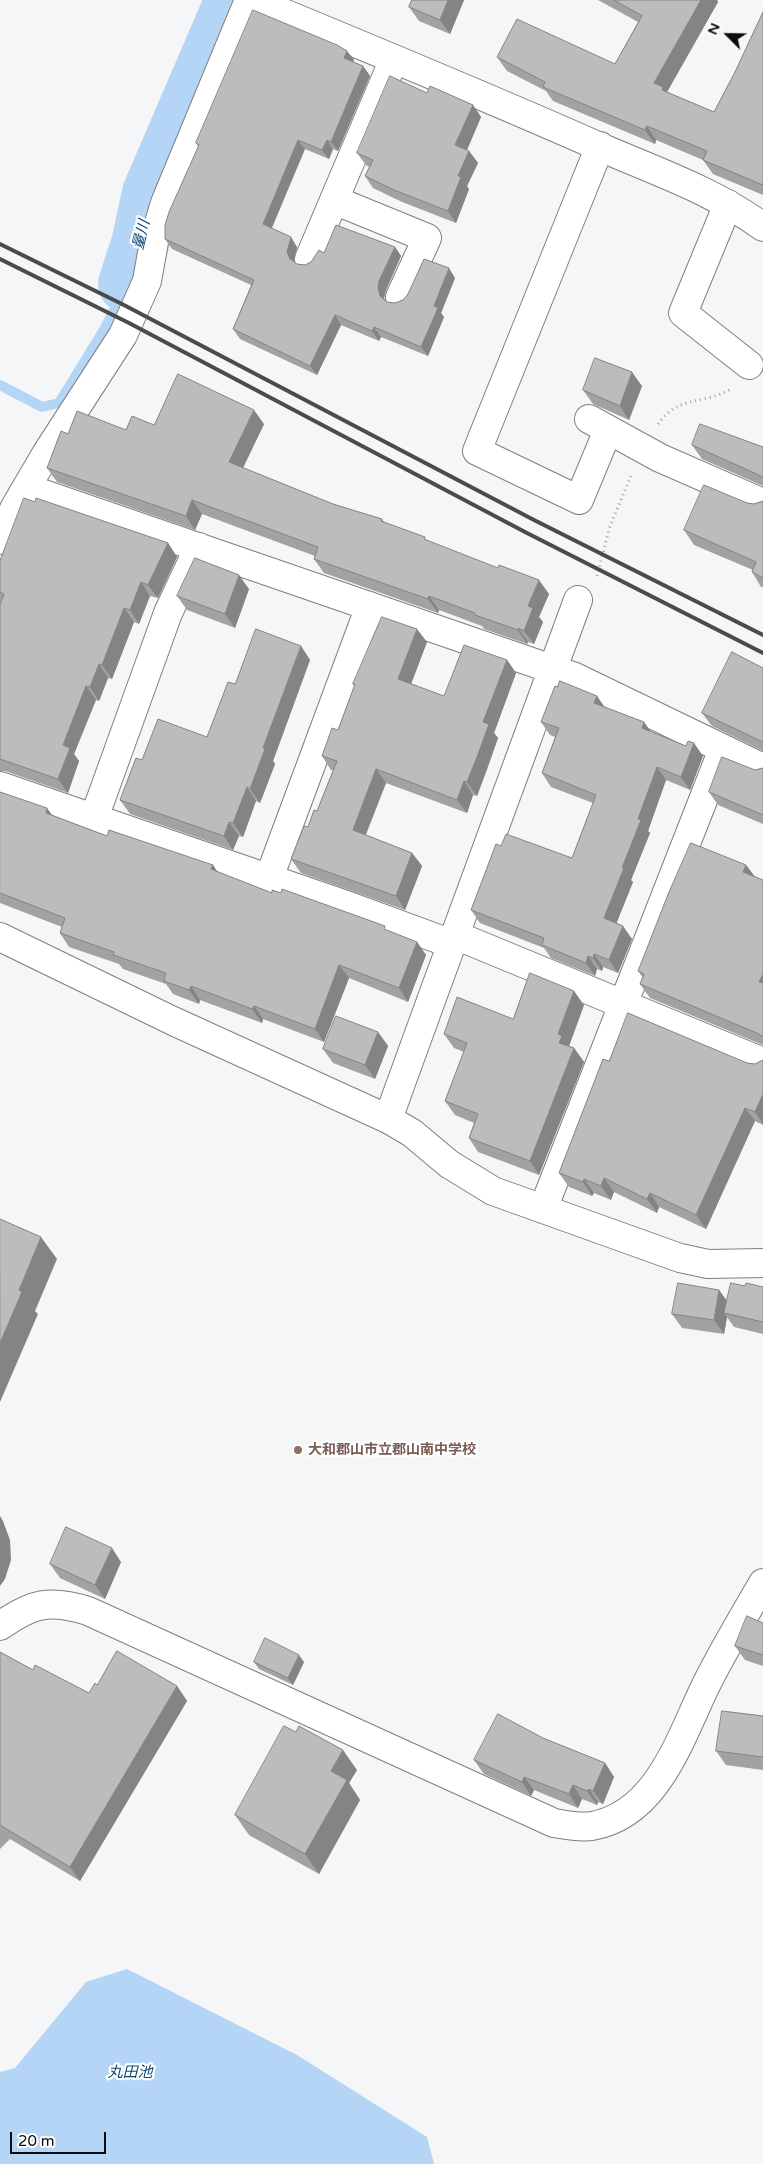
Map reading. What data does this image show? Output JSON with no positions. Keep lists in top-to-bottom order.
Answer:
{
  "water": ["量川", "丸田池"],
  "places": ["大和郡山市立郡山南中学校"],
  "scale_bar": "20 m",
  "north": "top left"
}
